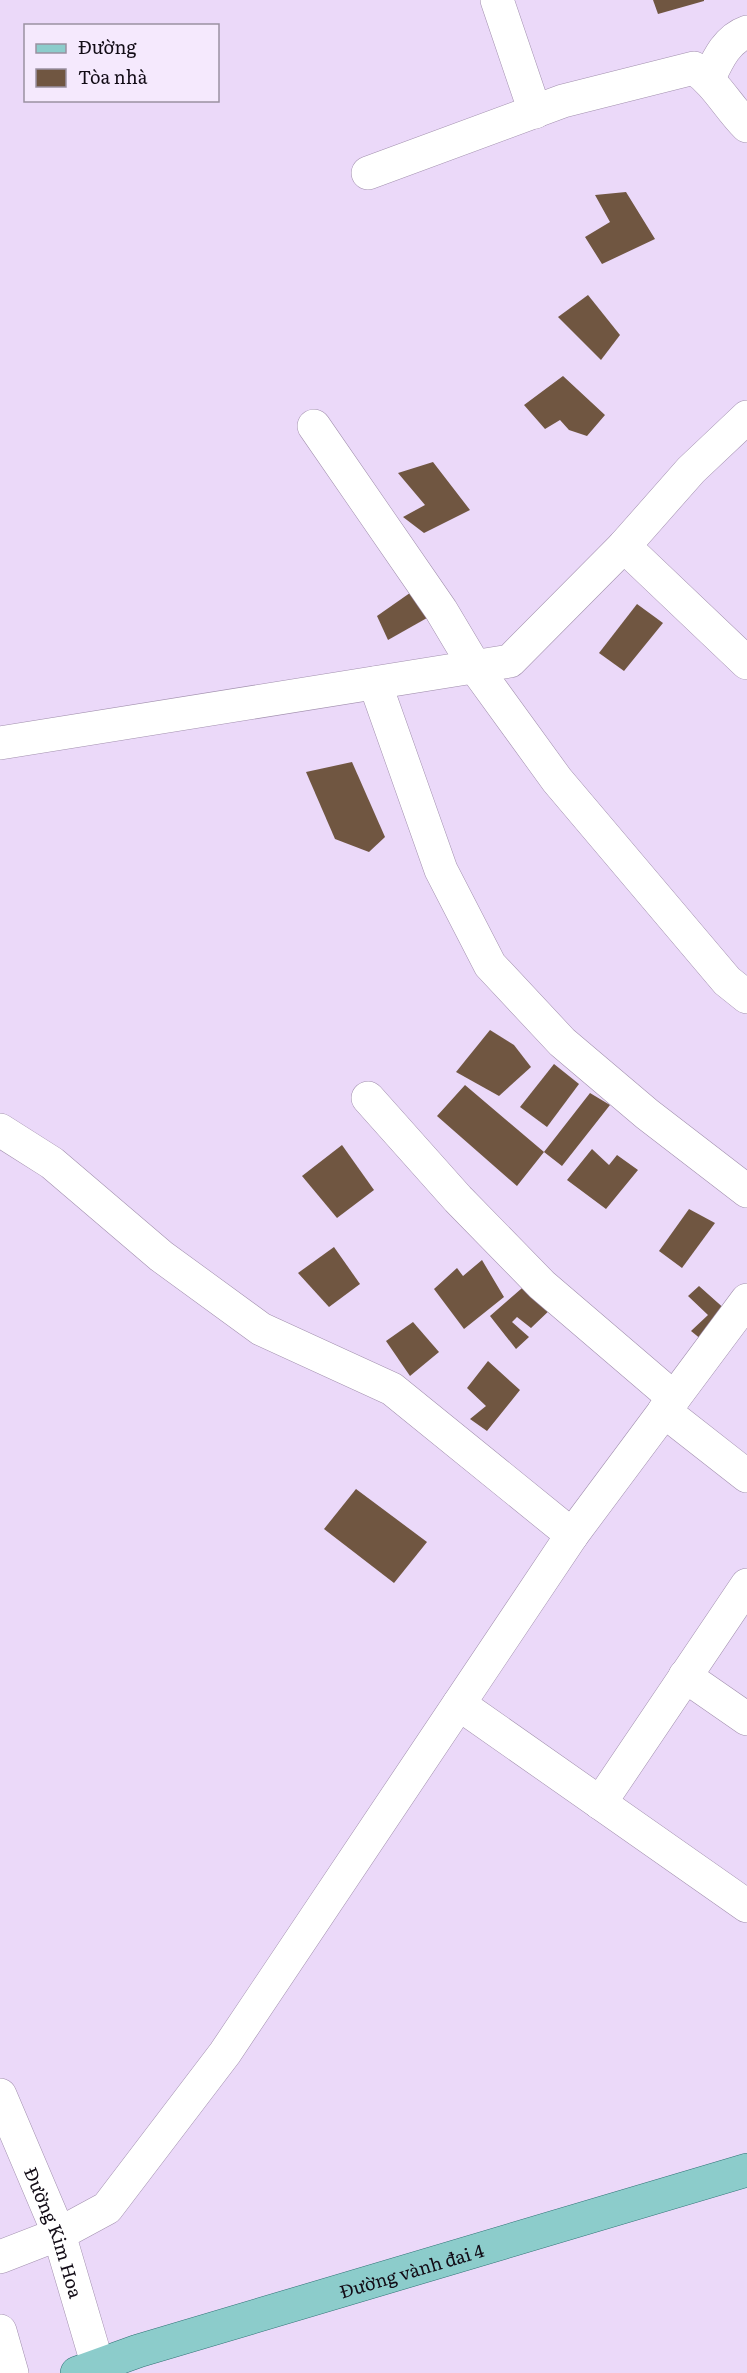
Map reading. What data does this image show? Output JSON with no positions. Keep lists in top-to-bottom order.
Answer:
{
  "streets": {
    "main road": ["Đường vành đai 4"],
    "street": ["Đường Kim Hoa"]
  },
  "crossings": [
    ["Đường Kim Hoa", "Đường vành đai 4"]
  ],
  "legend": ["Đường", "Tòa nhà"]
}
